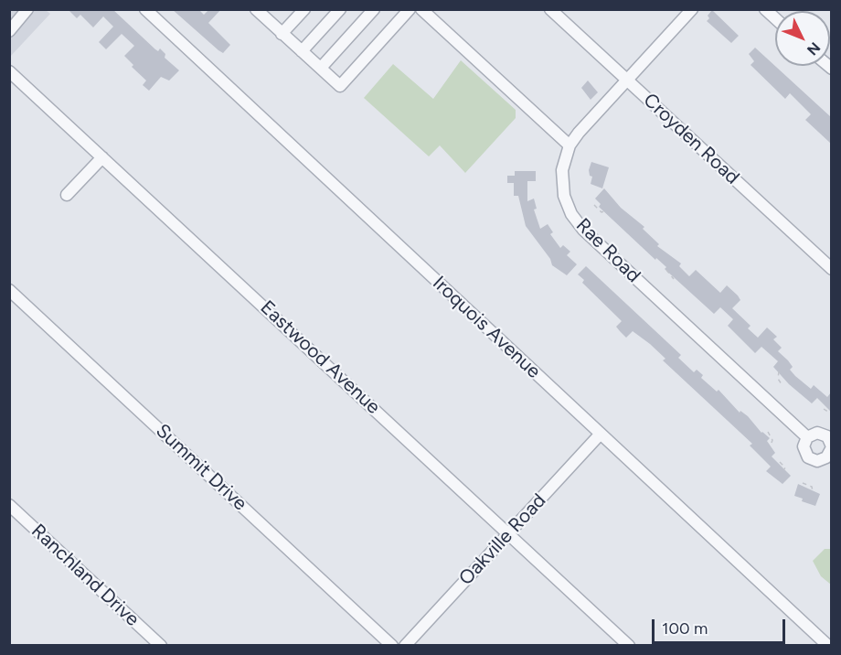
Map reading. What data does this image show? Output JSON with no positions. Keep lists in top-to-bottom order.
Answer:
{
  "streets": {
    "street": [
      "Croyden Road",
      "Rae Road",
      "Iroquois Avenue",
      "Eastwood Avenue",
      "Summit Drive",
      "Oakville Road",
      "Ranchland Drive"
    ]
  },
  "crossings": [
    ["Croyden Road", "Rae Road"],
    ["Iroquois Avenue", "Oakville Road"],
    ["Eastwood Avenue", "Oakville Road"]
  ],
  "scale_bar": "100 m",
  "north": "bottom right"
}
